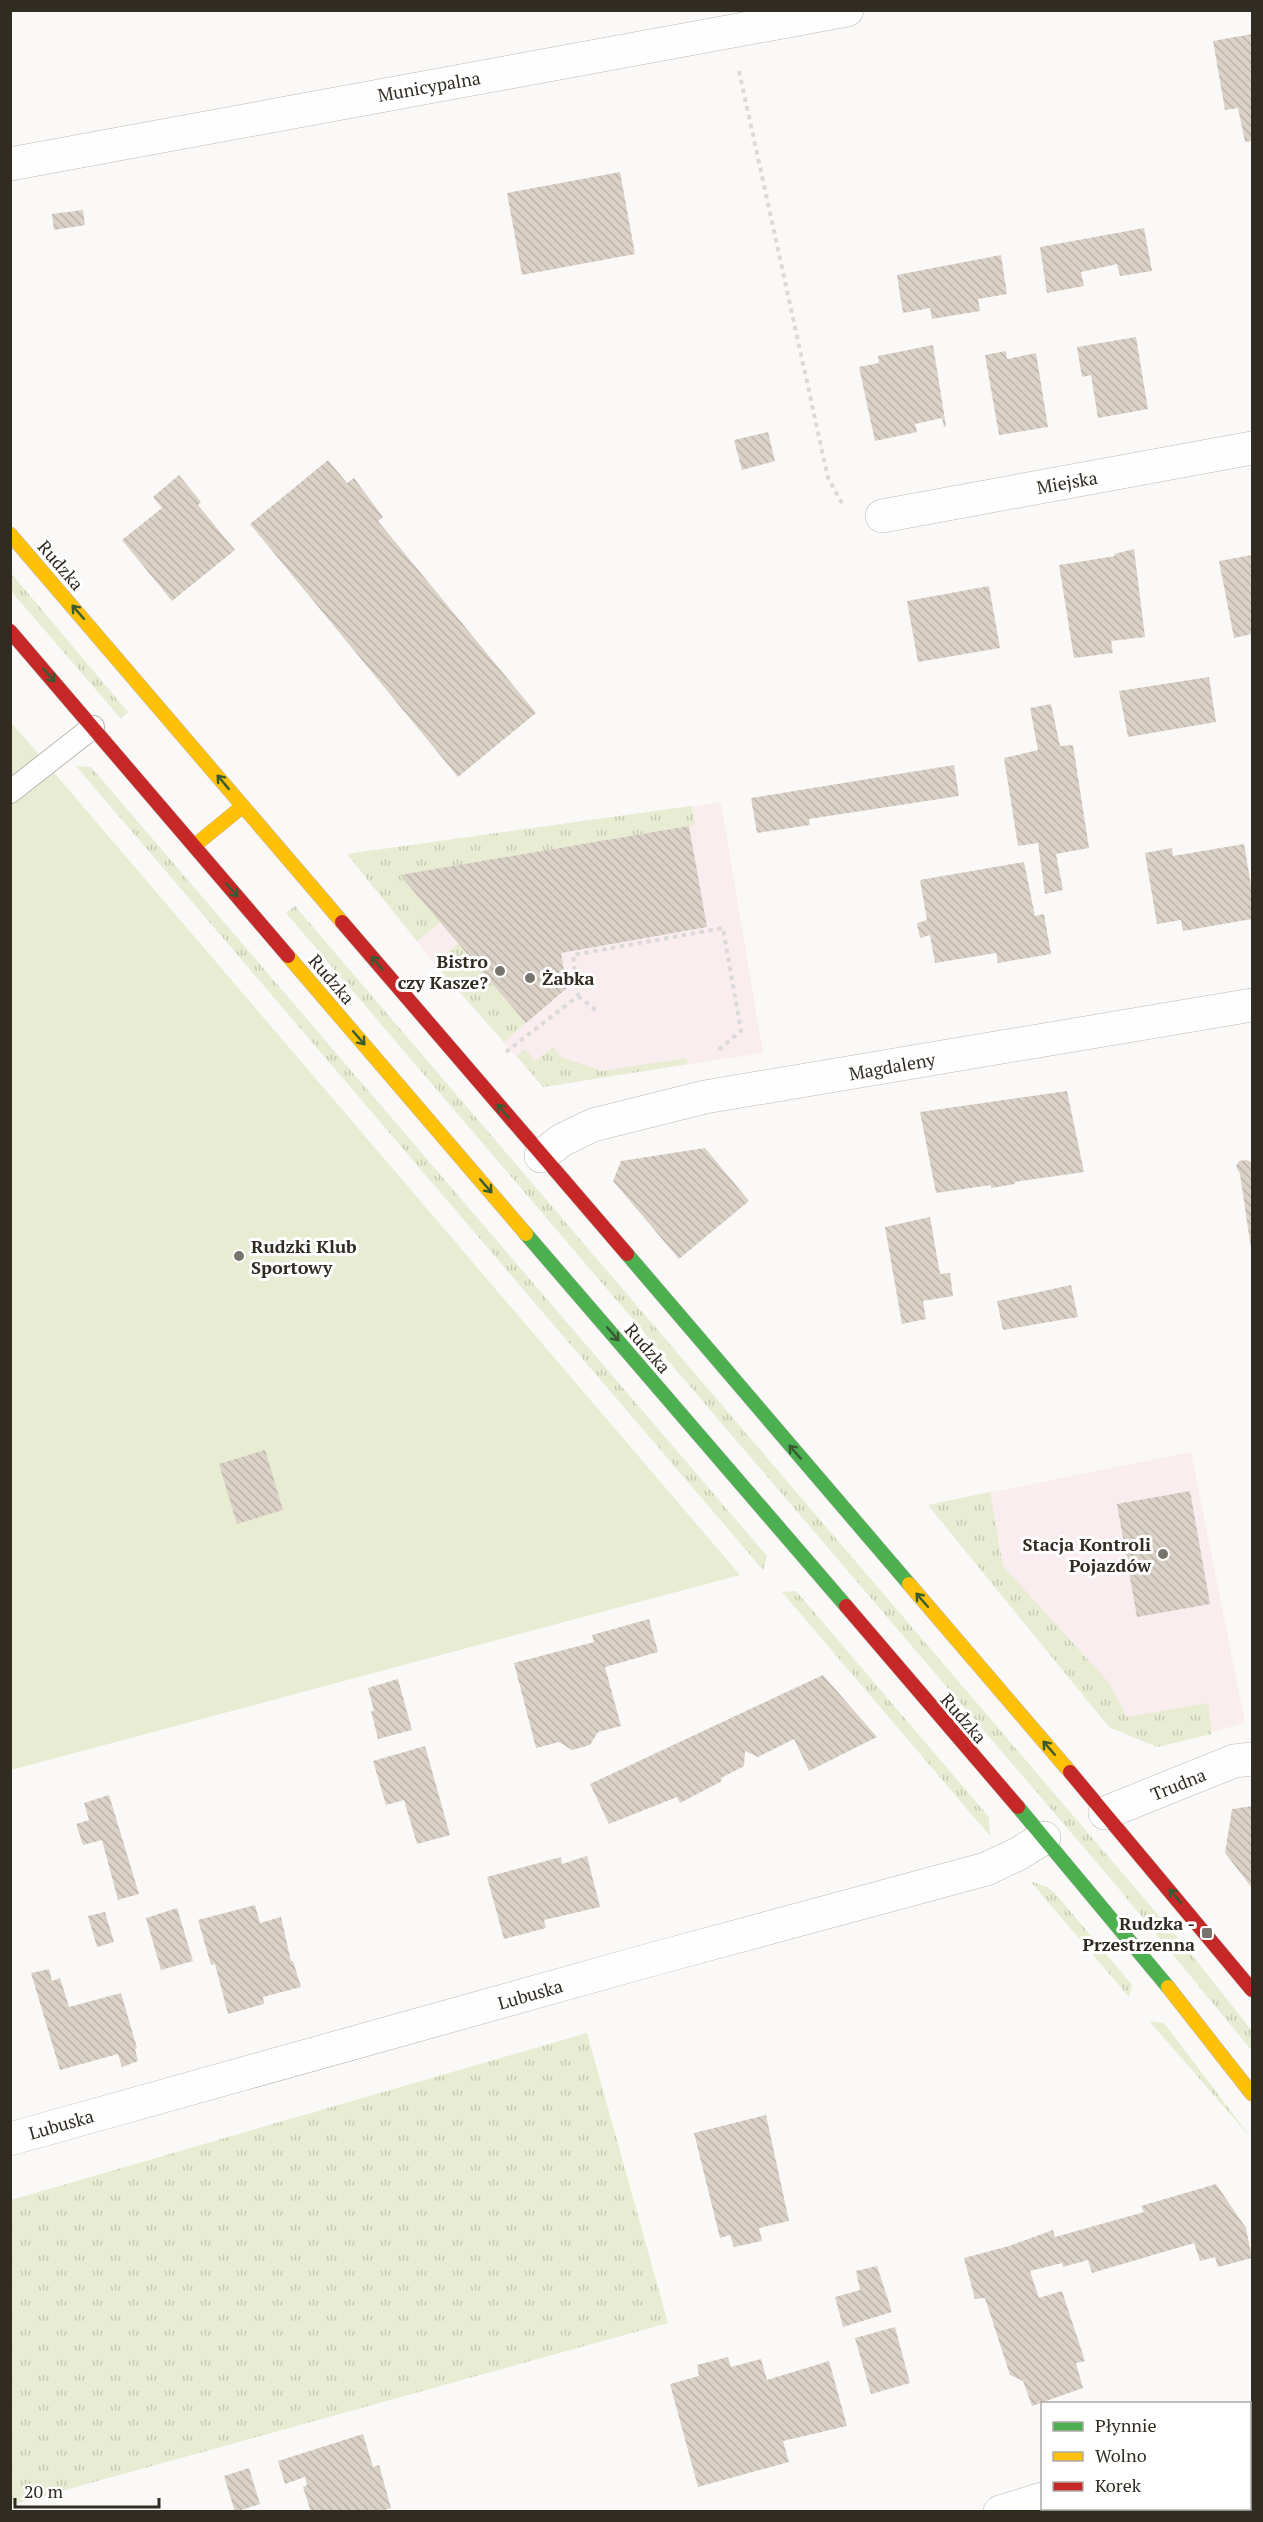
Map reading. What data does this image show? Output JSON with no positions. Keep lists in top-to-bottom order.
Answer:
{
  "streets": {
    "street": [
      "Municypalna",
      "Miejska",
      "Rudzka",
      "Magdaleny",
      "Trudna",
      "Lubuska"
    ]
  },
  "crossings": [
    ["Rudzka", "Magdaleny"],
    ["Rudzka", "Trudna"],
    ["Rudzka", "Lubuska"]
  ],
  "places": {
    "other": [
      "Bistro czy Kasze?",
      "Żabka",
      "Rudzki Klub Sportowy",
      "Stacja Kontroli Pojazdów"
    ],
    "transit": ["Rudzka - Przestrzenna"]
  },
  "legend": ["Płynnie", "Wolno", "Korek"],
  "scale_bar": "20 m"
}
